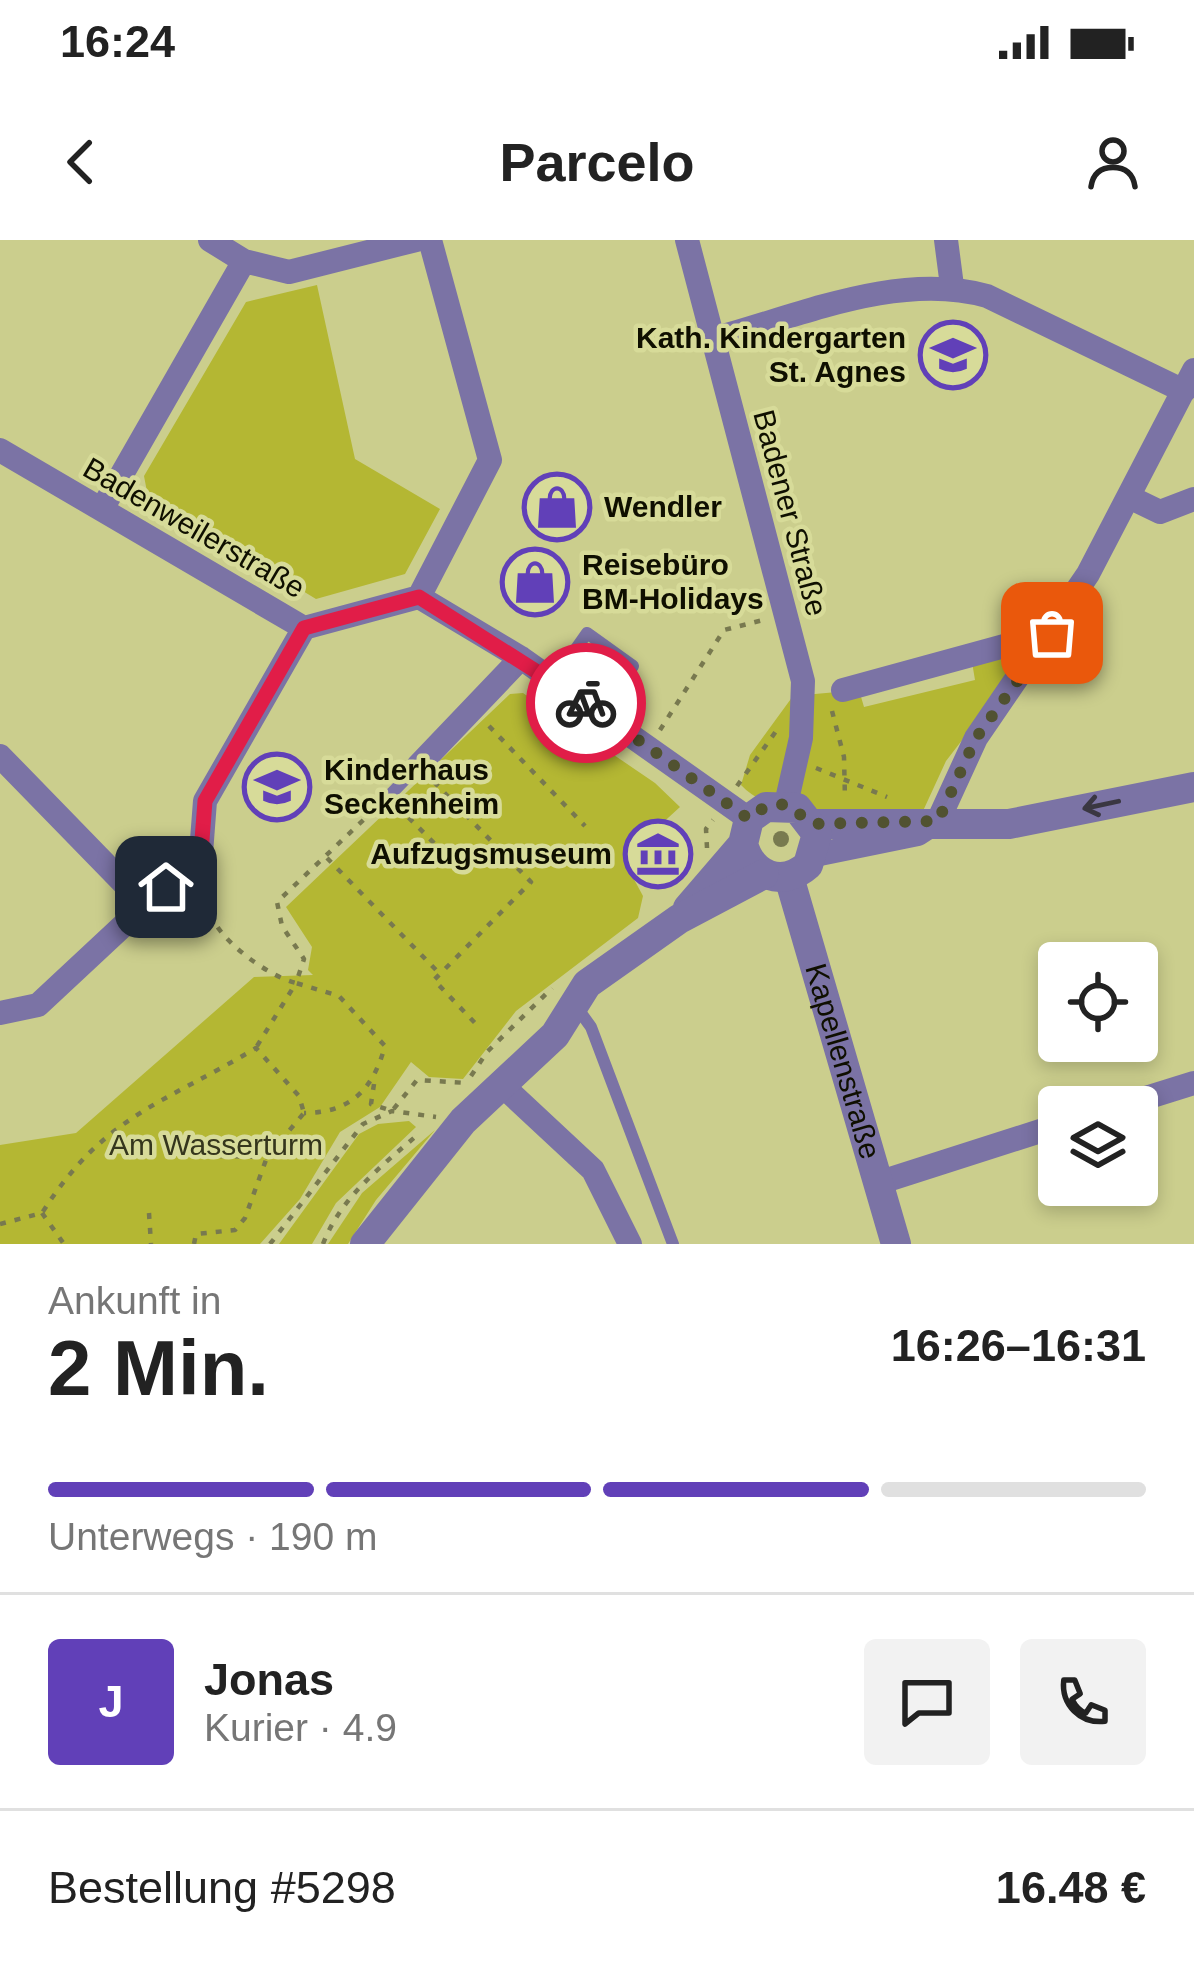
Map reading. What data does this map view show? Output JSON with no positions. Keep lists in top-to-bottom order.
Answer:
{
  "streets": {
    "street": ["Badener Straße", "Badenweilerstraße", "Kapellenstraße"]
  },
  "parks": ["Am Wasserturm"],
  "places": {
    "school or university": ["Kath. Kindergarten St. Agnes", "Kinderhaus Seckenheim"],
    "shop": ["Wendler", "Reisebüro BM-Holidays"],
    "museum": ["Aufzugsmuseum"]
  },
  "page": {
    "status": "16:24",
    "header": "Parcelo",
    "heading": ["2 Min.", "Ankunft in", "16:26–16:31"],
    "panel": [
      "Jonas",
      "Kurier · 4.9",
      "Bestellung #5298",
      "16.48 €"
    ],
    "bar": "Unterwegs · 190 m",
    "round": "J"
  }
}
